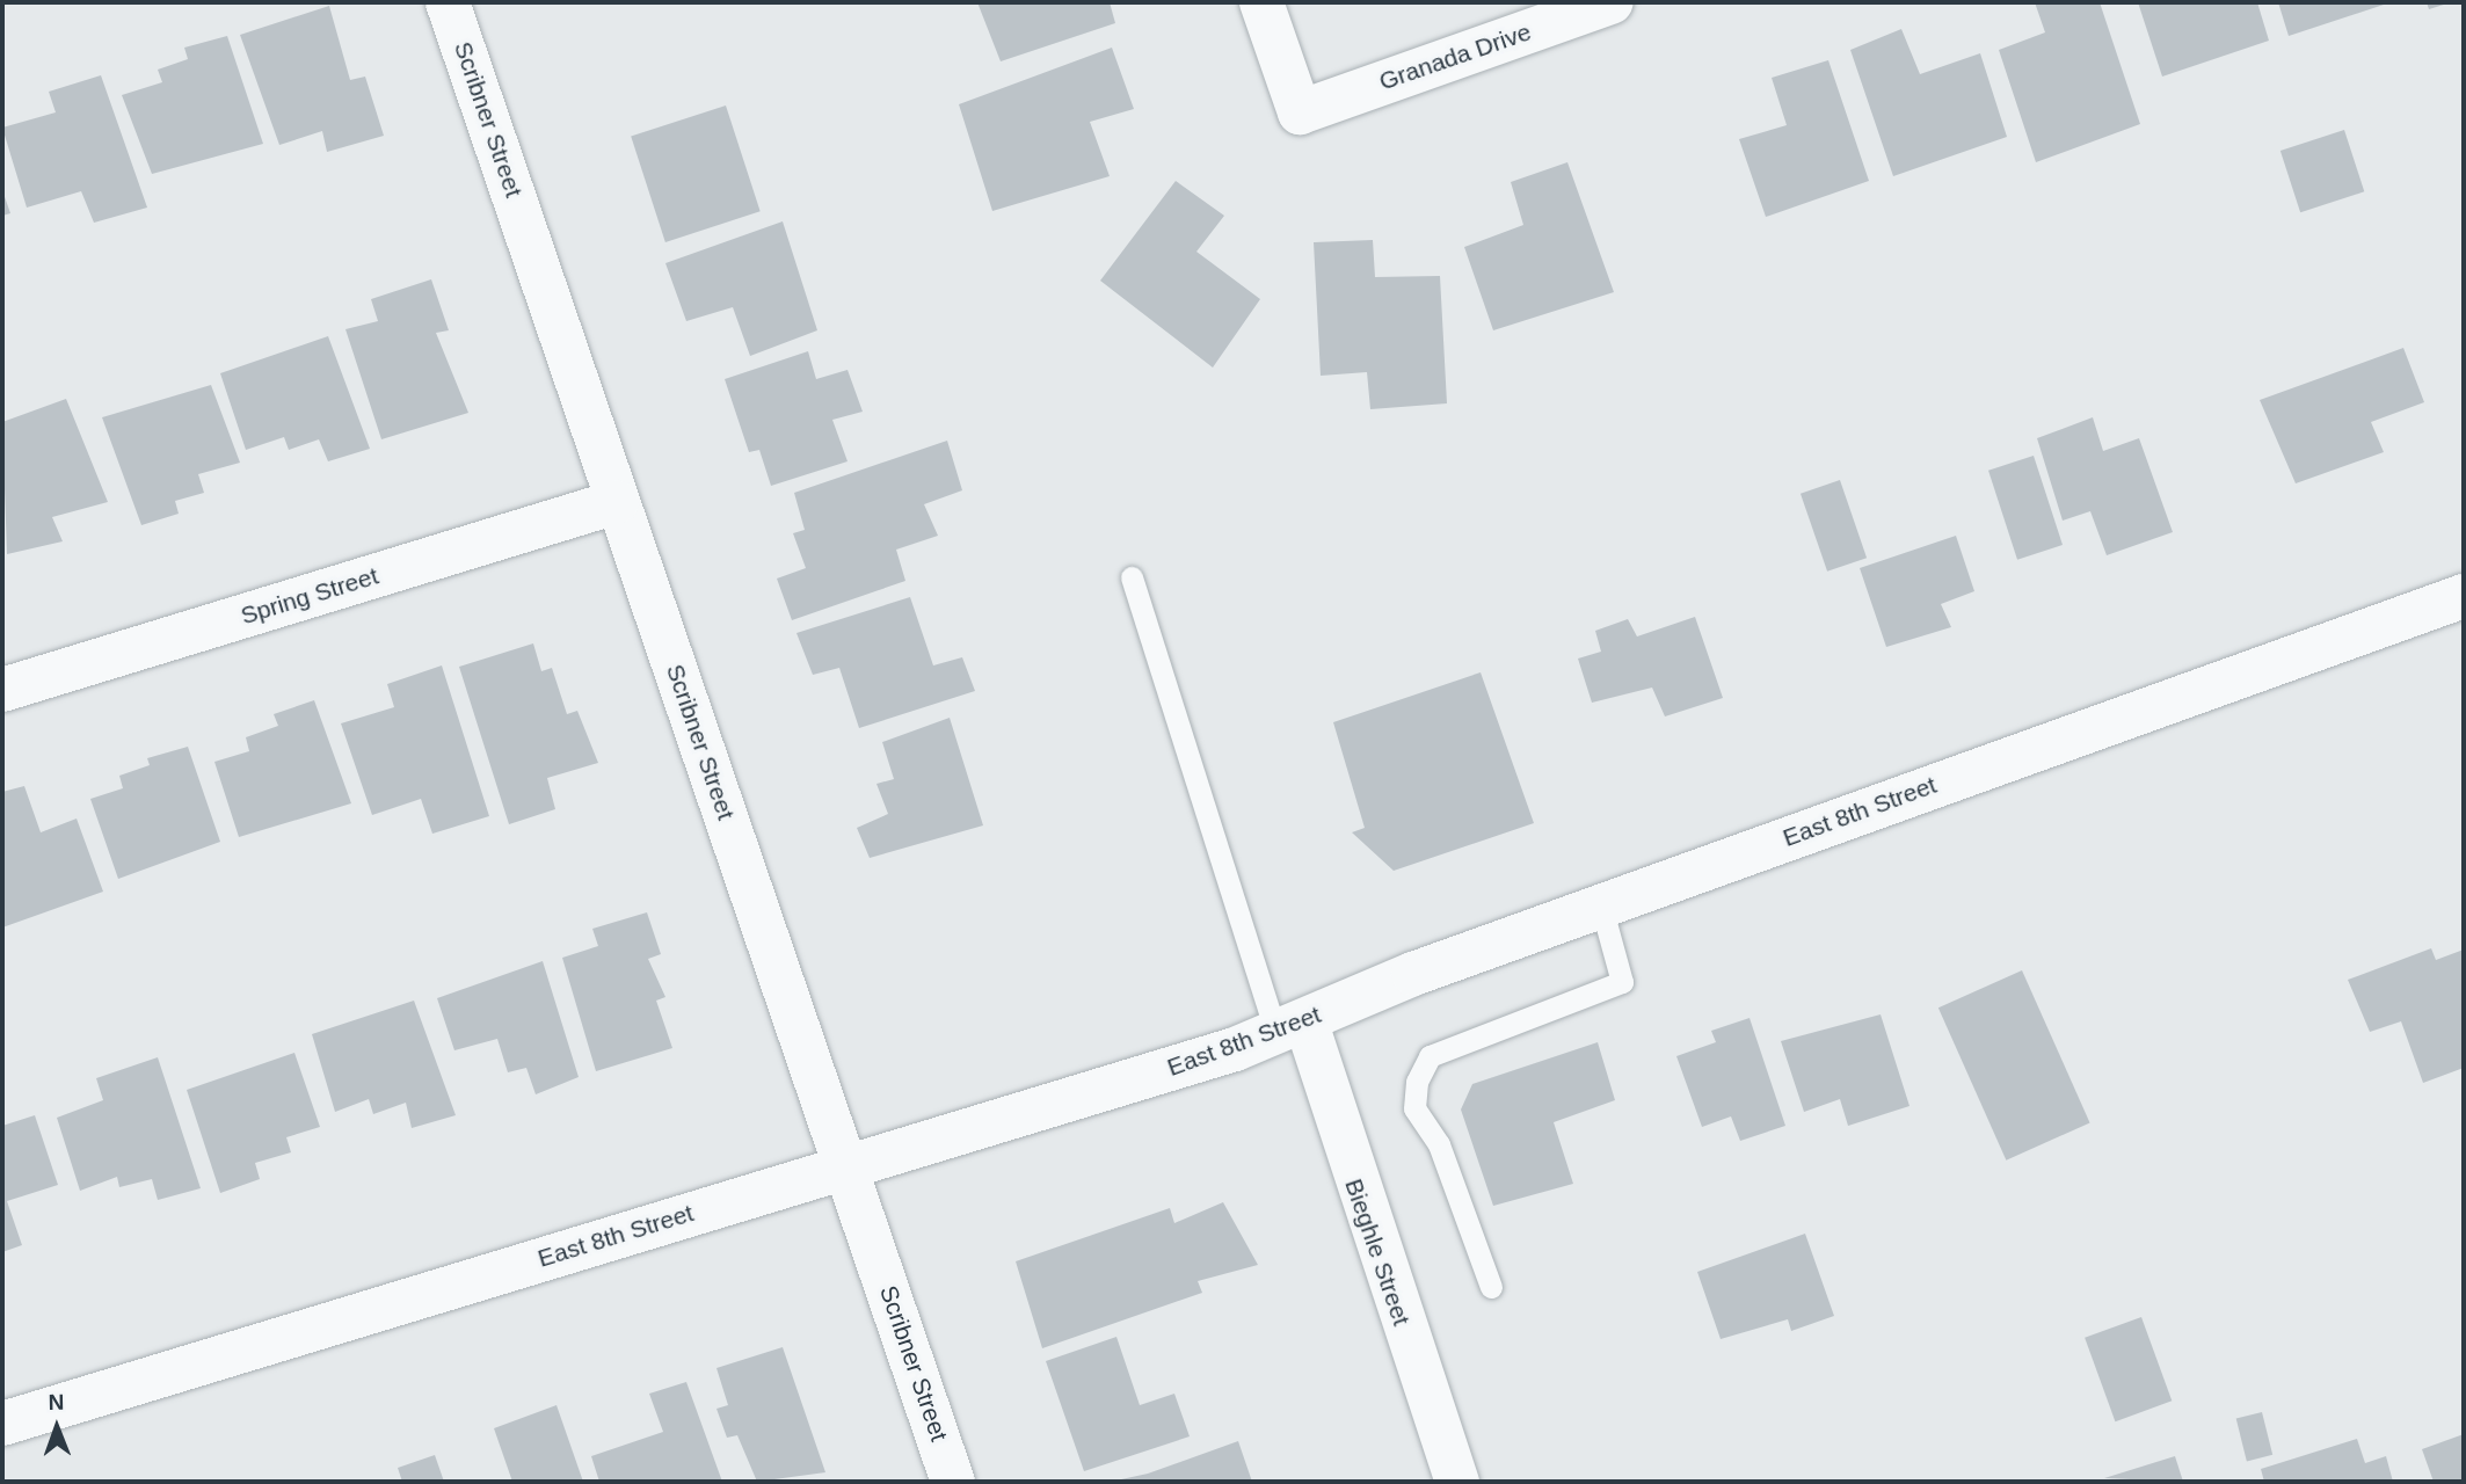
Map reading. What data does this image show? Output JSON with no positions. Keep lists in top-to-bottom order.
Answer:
{
  "streets": {
    "street": [
      "Granada Drive",
      "Scribner Street",
      "Spring Street",
      "East 8th Street",
      "Bieghle Street"
    ]
  },
  "crossings": [
    ["Scribner Street", "Spring Street"],
    ["Scribner Street", "East 8th Street"],
    ["East 8th Street", "Bieghle Street"]
  ],
  "north": "top"
}
